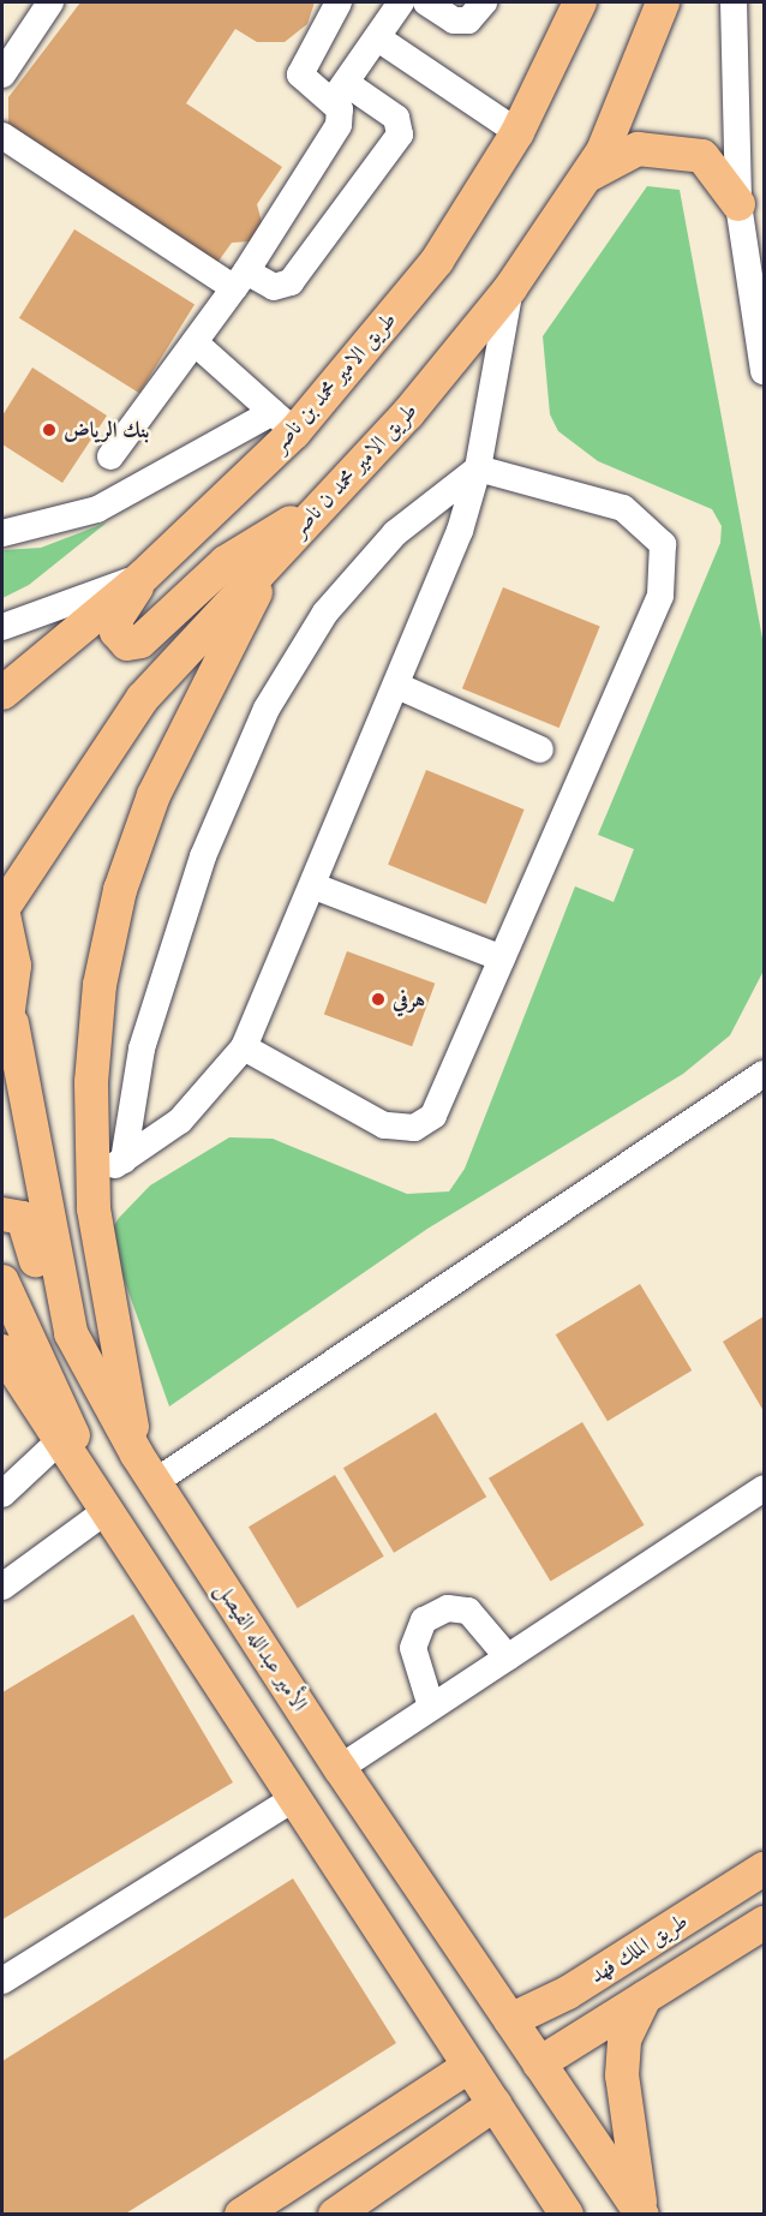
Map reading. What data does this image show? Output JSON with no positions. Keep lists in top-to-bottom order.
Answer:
{
  "streets": {
    "main road": [
      "طريق الامير محمد بن ناصر",
      "طريق الامير محمد ن ناصر",
      "الأمير عبدالله الفيصل",
      "طريق الملك فهد"
    ]
  },
  "crossings": [
    ["طريق الامير محمد ن ناصر", "الأمير عبدالله الفيصل"],
    ["الأمير عبدالله الفيصل", "طريق الملك فهد"]
  ],
  "places": ["بنك الرياض", "هرفي"]
}
